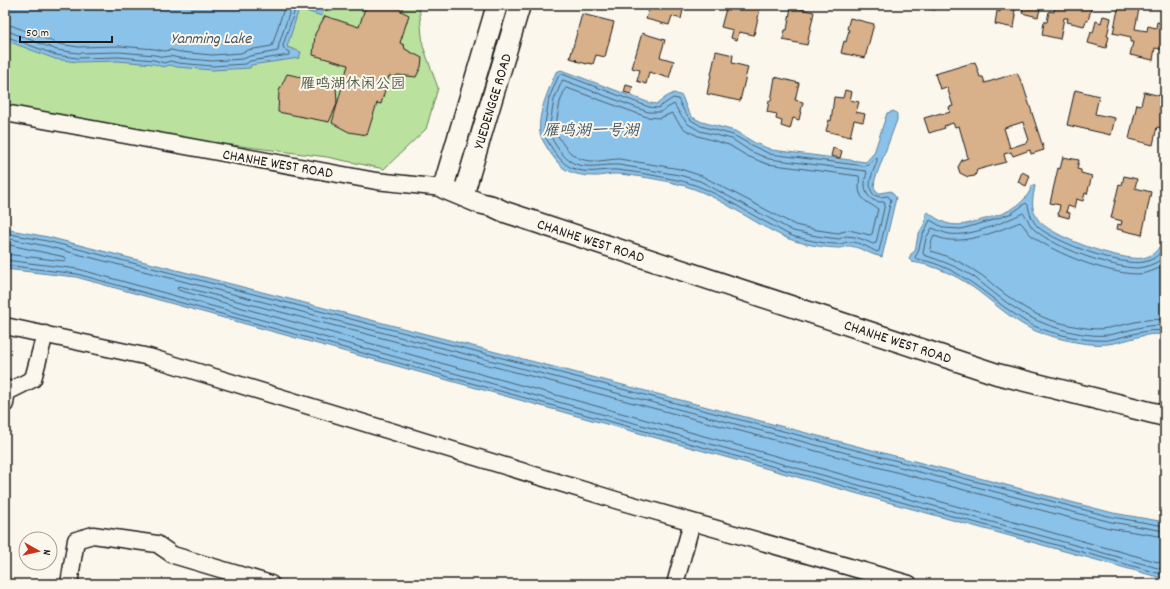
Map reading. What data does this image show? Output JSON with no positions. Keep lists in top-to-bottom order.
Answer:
{
  "streets": {
    "main road": ["YUEDENGGE ROAD", "CHANHE WEST ROAD"]
  },
  "crossings": [
    ["YUEDENGGE ROAD", "CHANHE WEST ROAD"]
  ],
  "water": ["Yanming Lake", "雁鸣湖一号湖"],
  "parks": ["雁鸣湖休闲公园"],
  "scale_bar": "50 m",
  "north": "right"
}
